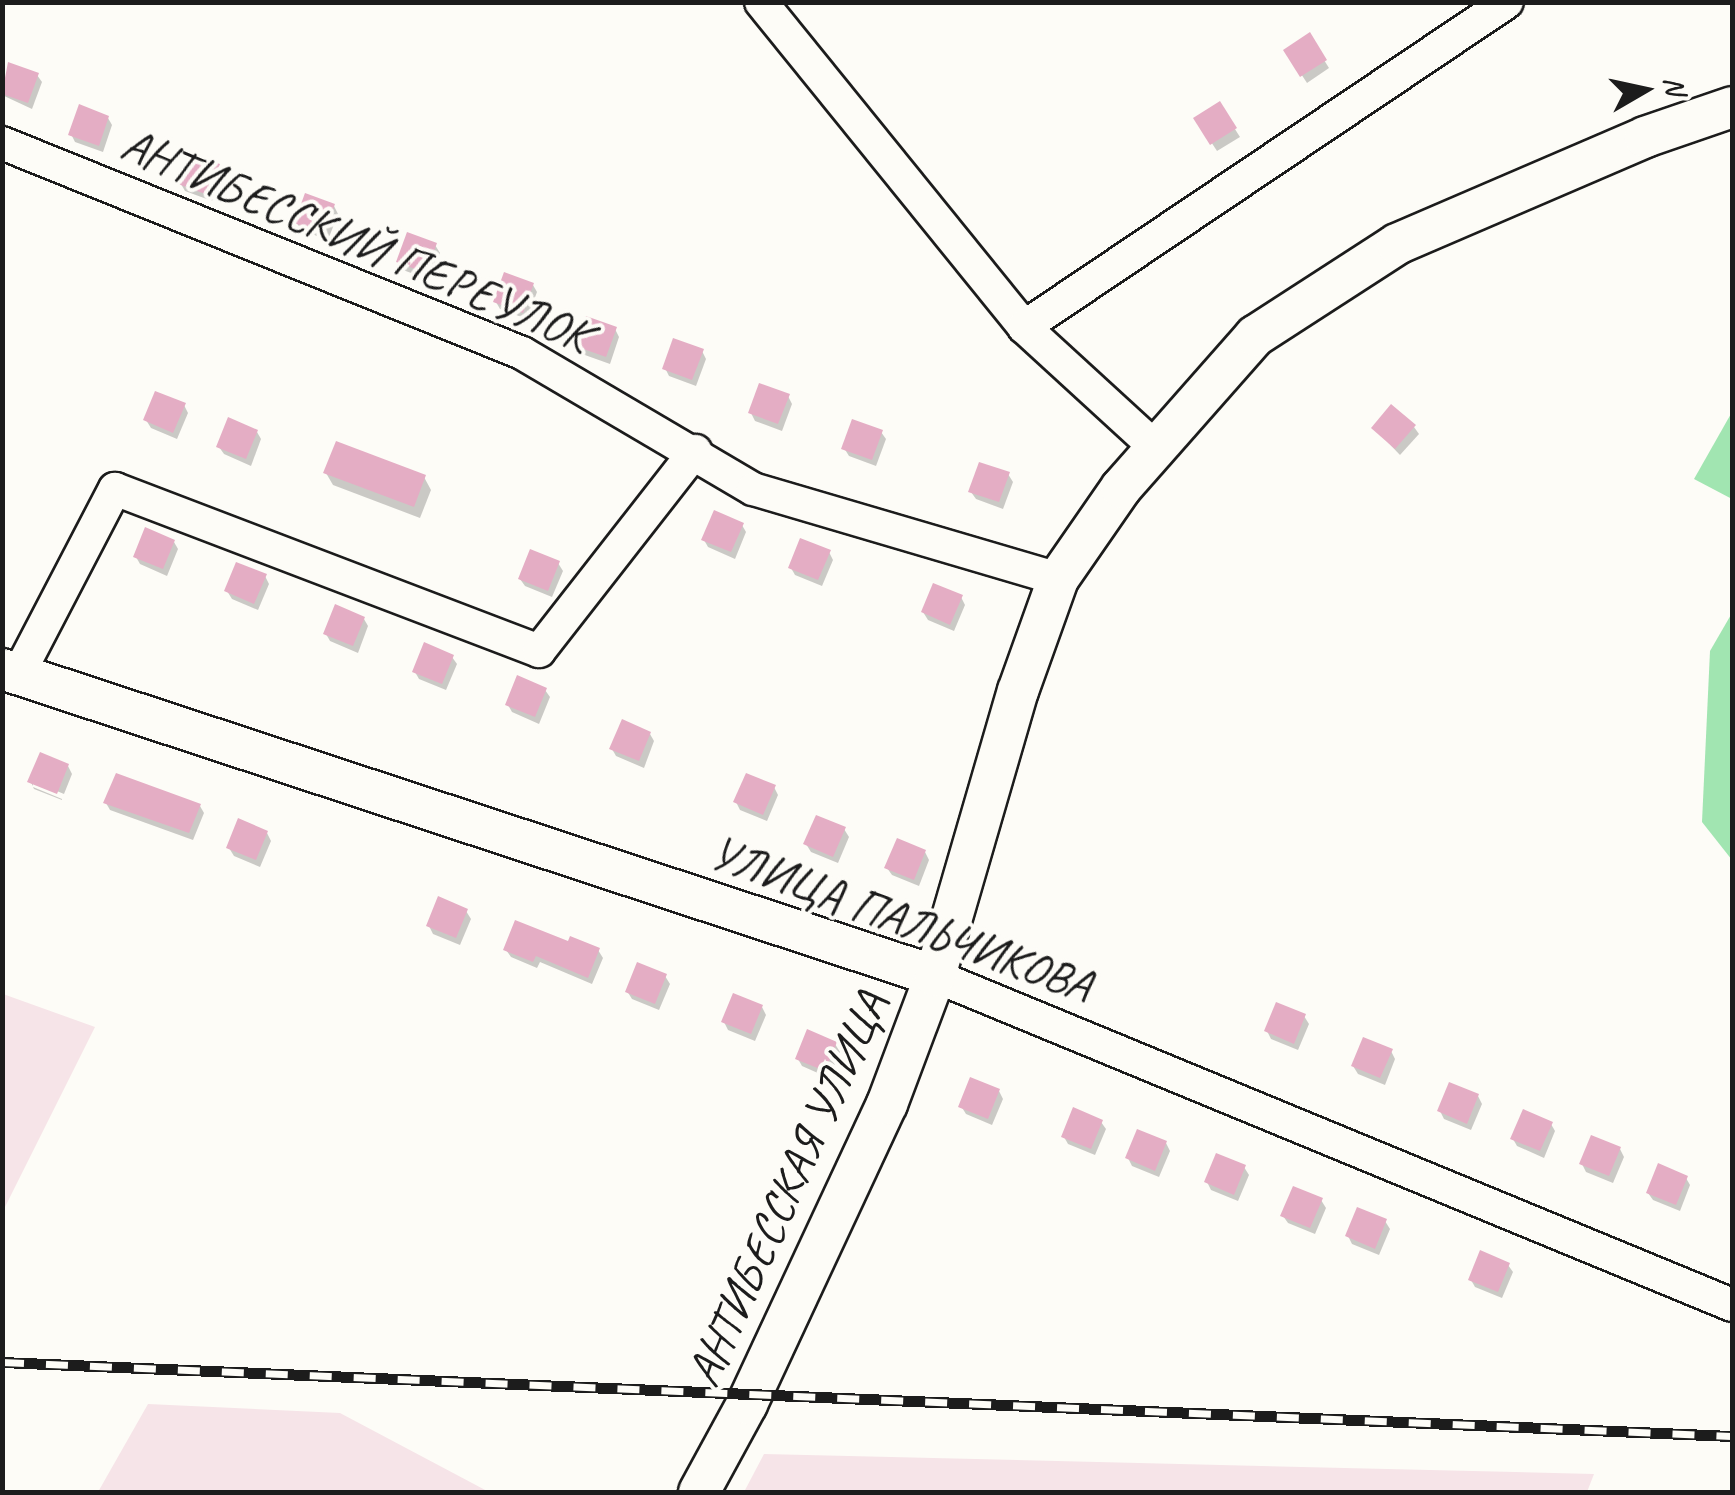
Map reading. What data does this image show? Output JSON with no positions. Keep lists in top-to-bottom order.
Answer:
{
  "streets": {
    "main road": ["УЛИЦА ПАЛЬЧИКОВА", "АНТИБЕССКАЯ УЛИЦА"],
    "street": ["АНТИБЕССКИЙ ПЕРЕУЛОК"]
  },
  "crossings": [
    ["АНТИБЕССКИЙ ПЕРЕУЛОК", "УЛИЦА ПАЛЬЧИКОВА"],
    ["АНТИБЕССКИЙ ПЕРЕУЛОК", "АНТИБЕССКАЯ УЛИЦА"],
    ["УЛИЦА ПАЛЬЧИКОВА", "АНТИБЕССКАЯ УЛИЦА"]
  ],
  "north": "right"
}
